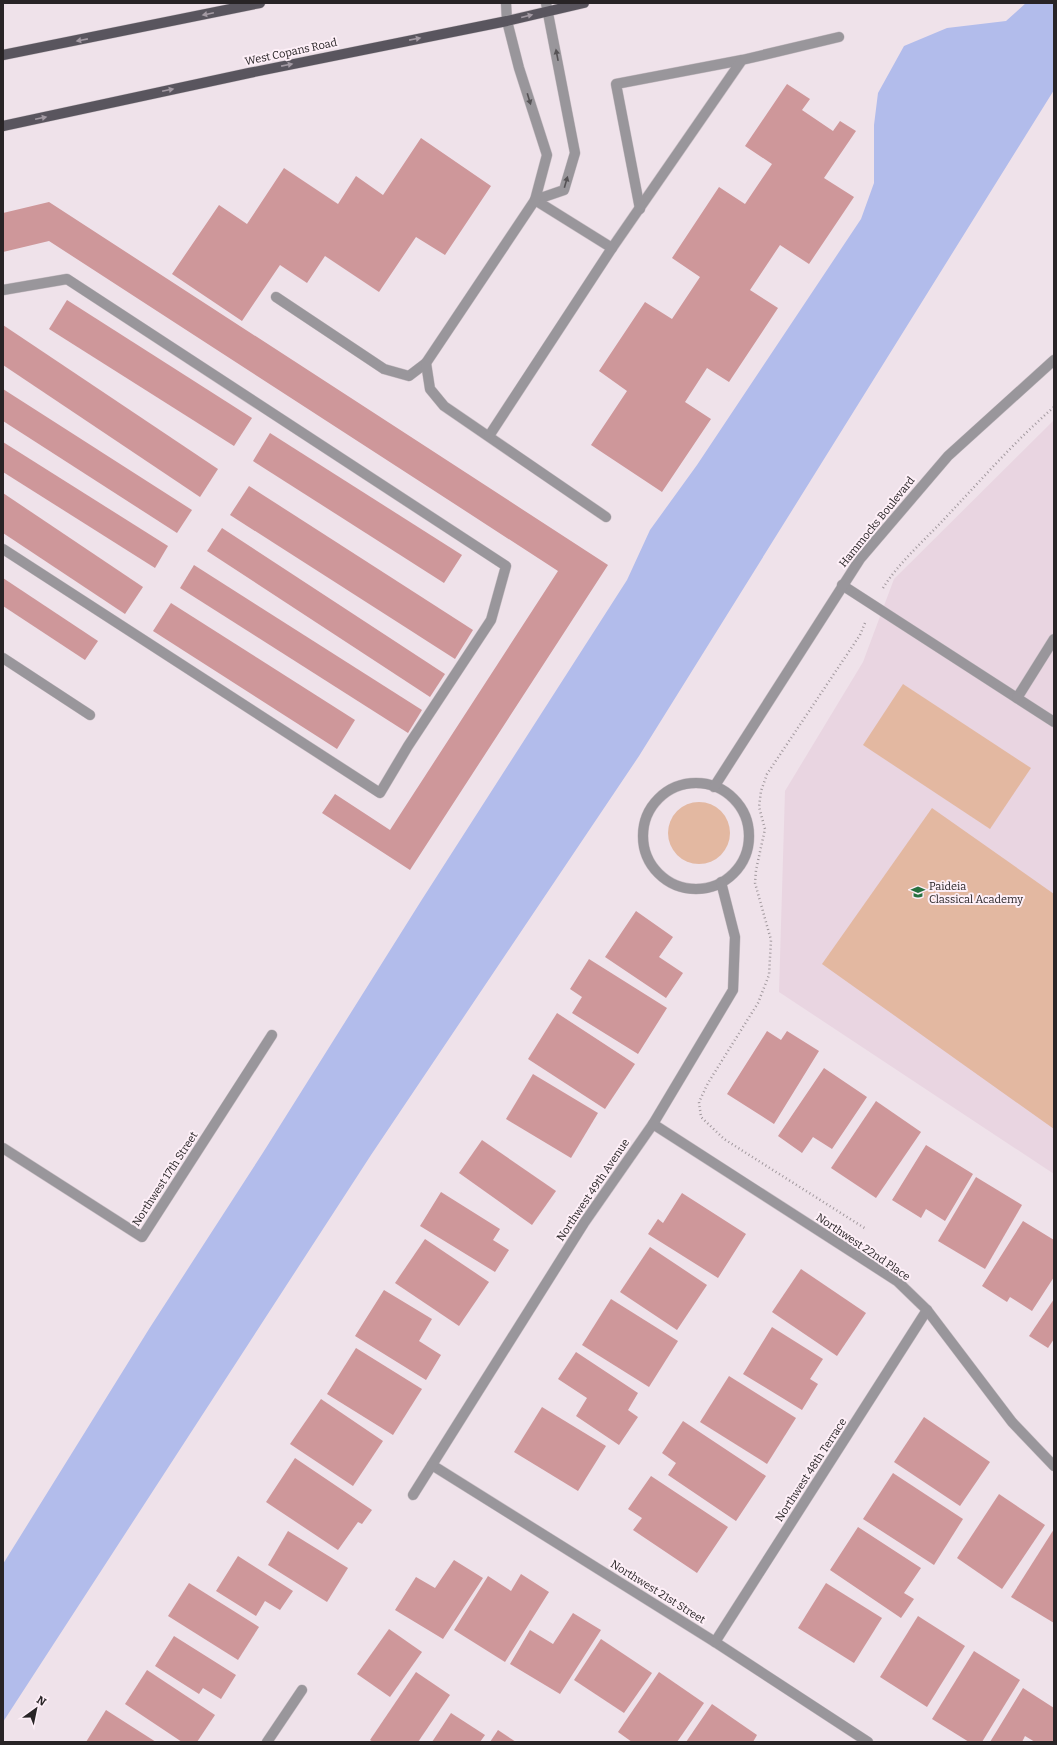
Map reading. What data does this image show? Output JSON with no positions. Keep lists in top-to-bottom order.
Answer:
{
  "streets": {
    "main road": ["West Copans Road"],
    "street": [
      "Hammocks Boulevard",
      "Northwest 17th Street",
      "Northwest 49th Avenue",
      "Northwest 22nd Place",
      "Northwest 48th Terrace",
      "Northwest 21st Street"
    ]
  },
  "crossings": [
    ["Hammocks Boulevard", "Northwest 49th Avenue"],
    ["Northwest 49th Avenue", "Northwest 22nd Place"],
    ["Northwest 49th Avenue", "Northwest 21st Street"],
    ["Northwest 22nd Place", "Northwest 48th Terrace"],
    ["Northwest 48th Terrace", "Northwest 21st Street"]
  ],
  "places": {
    "school or university": ["Paideia Classical Academy"]
  },
  "north": "top right"
}
